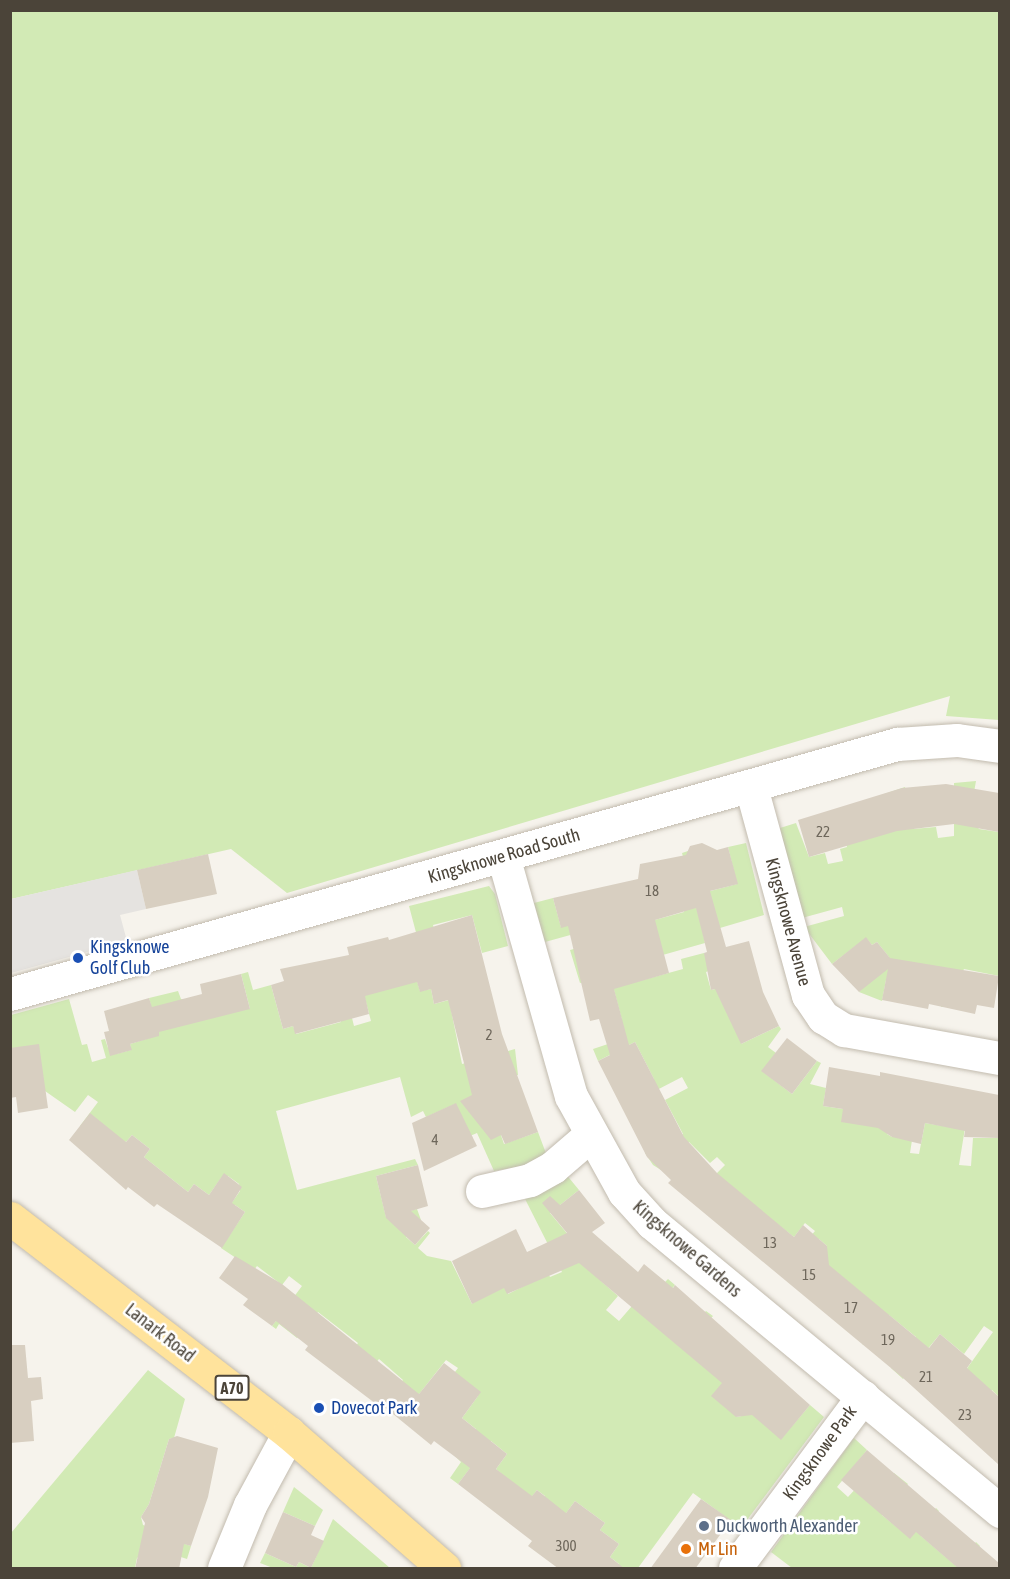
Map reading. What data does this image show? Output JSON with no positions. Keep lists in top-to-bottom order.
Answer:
{
  "streets": {
    "main road": ["Lanark Road", "A70"],
    "street": [
      "Kingsknowe Road South",
      "Kingsknowe Avenue",
      "Kingsknowe Gardens",
      "Kingsknowe Park"
    ]
  },
  "crossings": [
    ["Kingsknowe Road South", "Kingsknowe Avenue"],
    ["Kingsknowe Road South", "Kingsknowe Gardens"],
    ["Kingsknowe Gardens", "Kingsknowe Park"]
  ],
  "places": [
    "Kingsknowe Golf Club",
    "Dovecot Park",
    "Duckworth Alexander",
    "Mr Lin"
  ],
  "house_numbers": [
    "22",
    "18",
    "2",
    "4",
    "13",
    "15",
    "17",
    "19",
    "21",
    "23",
    "300"
  ]
}
